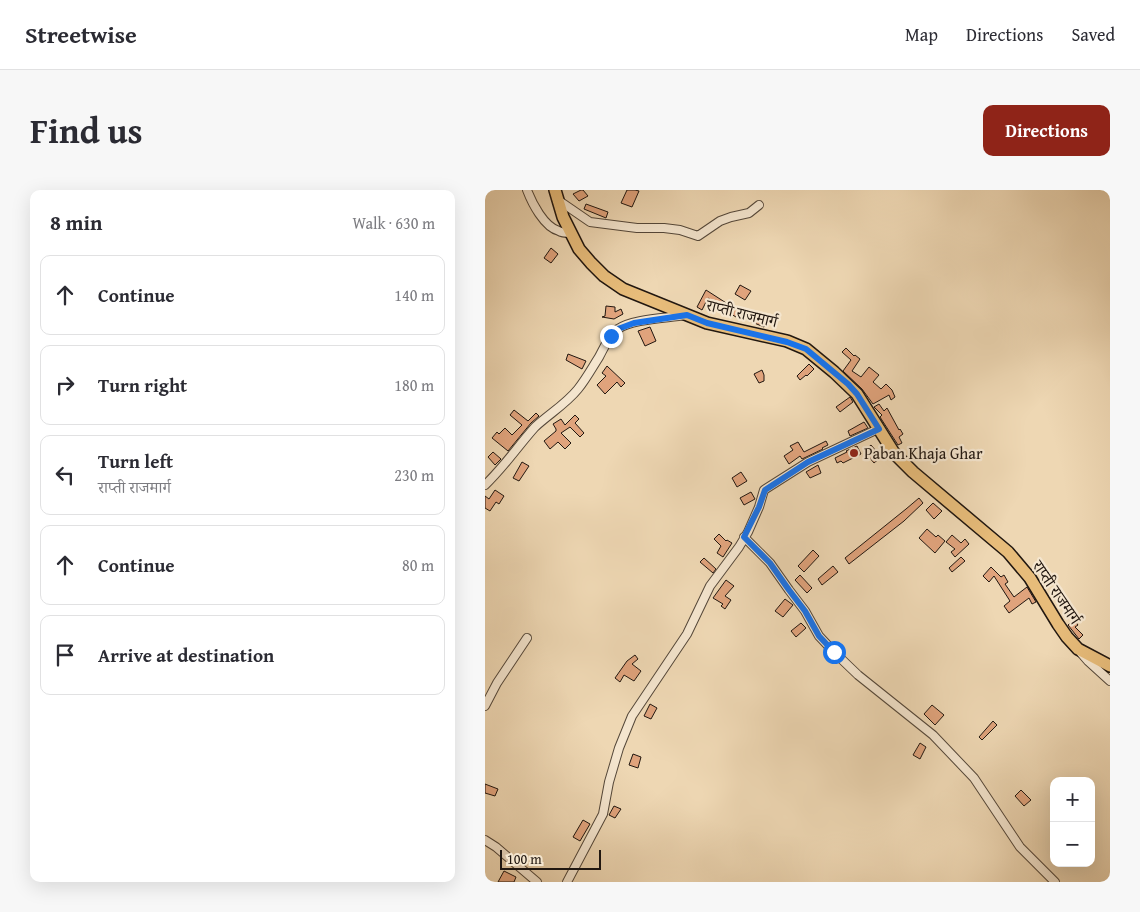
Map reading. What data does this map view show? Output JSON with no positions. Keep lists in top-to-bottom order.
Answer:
{
  "streets": {
    "main road": ["राप्ती राजमार्ग"]
  },
  "places": ["Paban Khaja Ghar"],
  "scale_bar": "100 m",
  "page": {
    "header": "Streetwise",
    "nav": ["Map", "Directions", "Saved"],
    "title": "Find us",
    "buttons": "Directions",
    "heading": ["8 min", "Walk · 630 m"],
    "list": [
      ["Continue", "140 m"],
      ["Turn right", "180 m"],
      ["Turn left", "राप्ती राजमार्ग", "230 m"],
      ["Continue", "80 m"],
      "Arrive at destination"
    ],
    "map_buttons": ["+", "−"],
    "scale": "100 m"
  }
}
